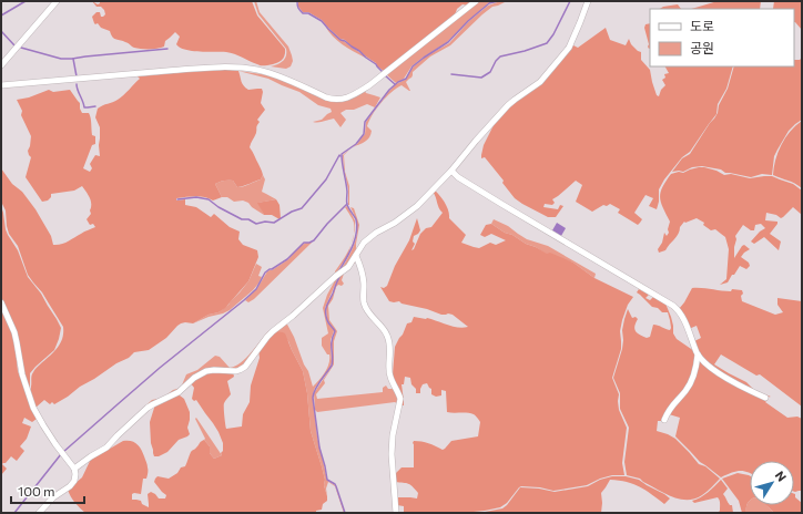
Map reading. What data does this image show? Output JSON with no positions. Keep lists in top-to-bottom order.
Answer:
{
  "legend": ["도로", "공원"],
  "scale_bar": "100 m",
  "north": "top right"
}
